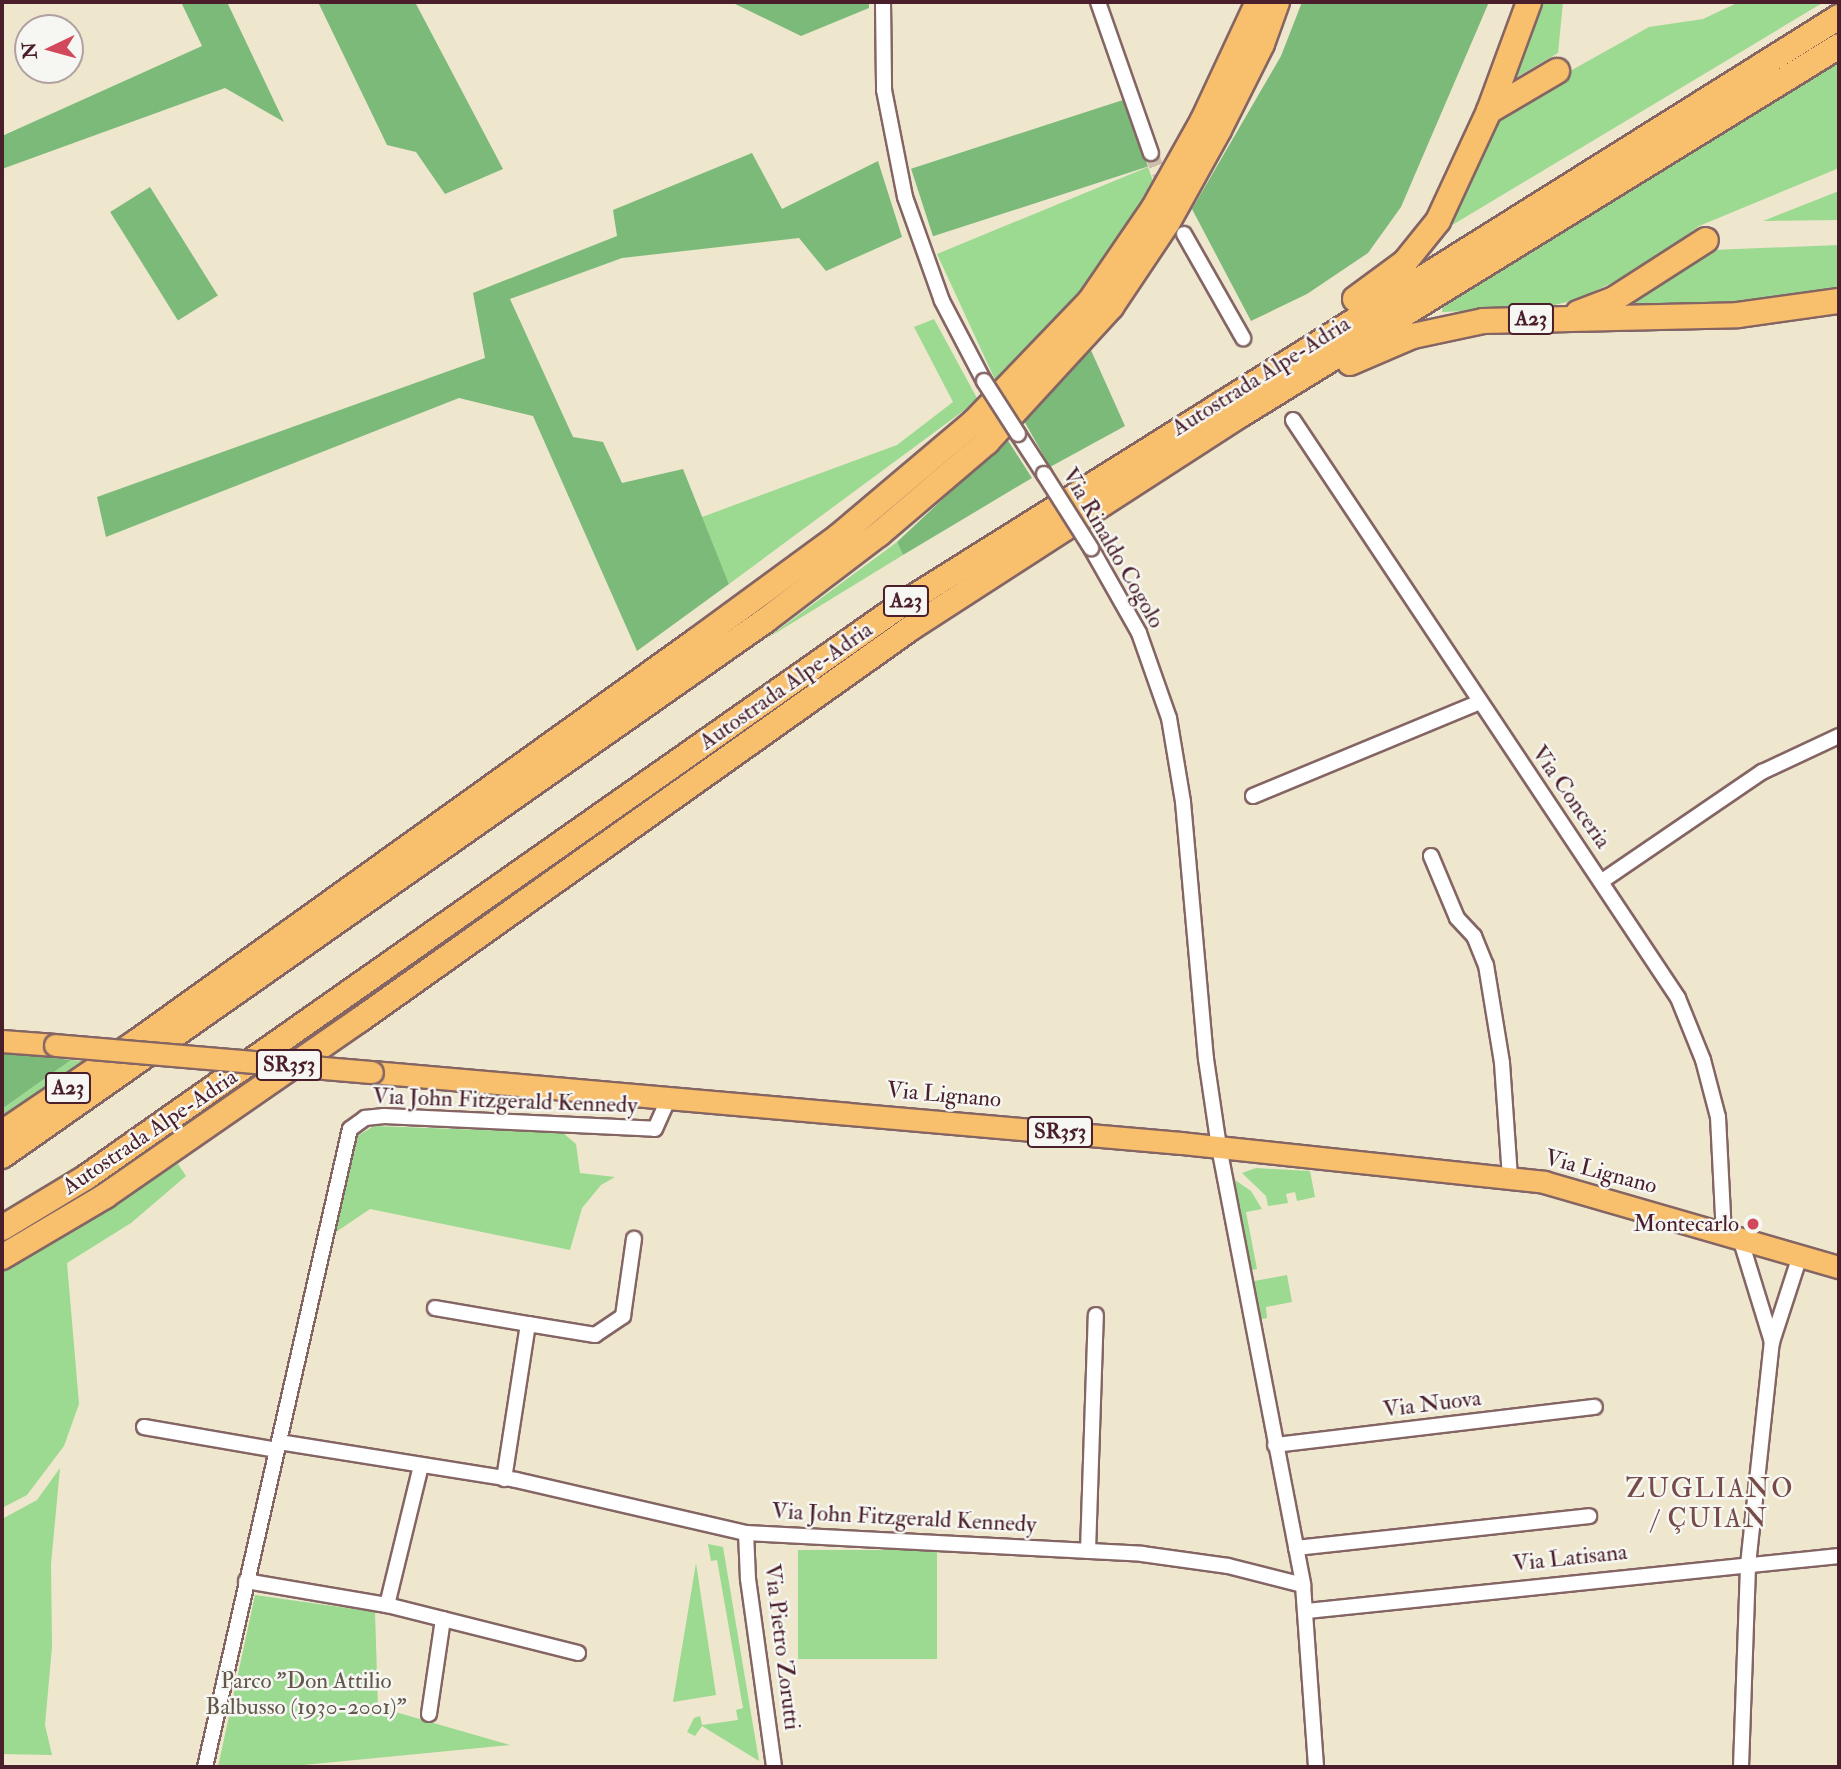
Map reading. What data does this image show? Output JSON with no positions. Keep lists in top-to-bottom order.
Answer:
{
  "streets": {
    "highway": ["A23", "Autostrada Alpe-Adria"],
    "main road": ["SR353", "Via Lignano"],
    "street": [
      "Via Rinaldo Cogolo",
      "Via Conceria",
      "Via John Fitzgerald Kennedy",
      "Via Nuova",
      "Via Latisana",
      "Via Pietro Zorutti"
    ]
  },
  "crossings": [
    ["A23", "Autostrada Alpe-Adria"],
    ["Via Rinaldo Cogolo", "Via Lignano"],
    ["Via Conceria", "Via Lignano"],
    ["Via Lignano", "Via John Fitzgerald Kennedy"],
    ["Via John Fitzgerald Kennedy", "Via Pietro Zorutti"]
  ],
  "districts": ["ZUGLIANO / ÇUIAN"],
  "parks": ["Parco \"Don Attilio Balbusso (1930-2001)\""],
  "places": ["Montecarlo"],
  "north": "left"
}
